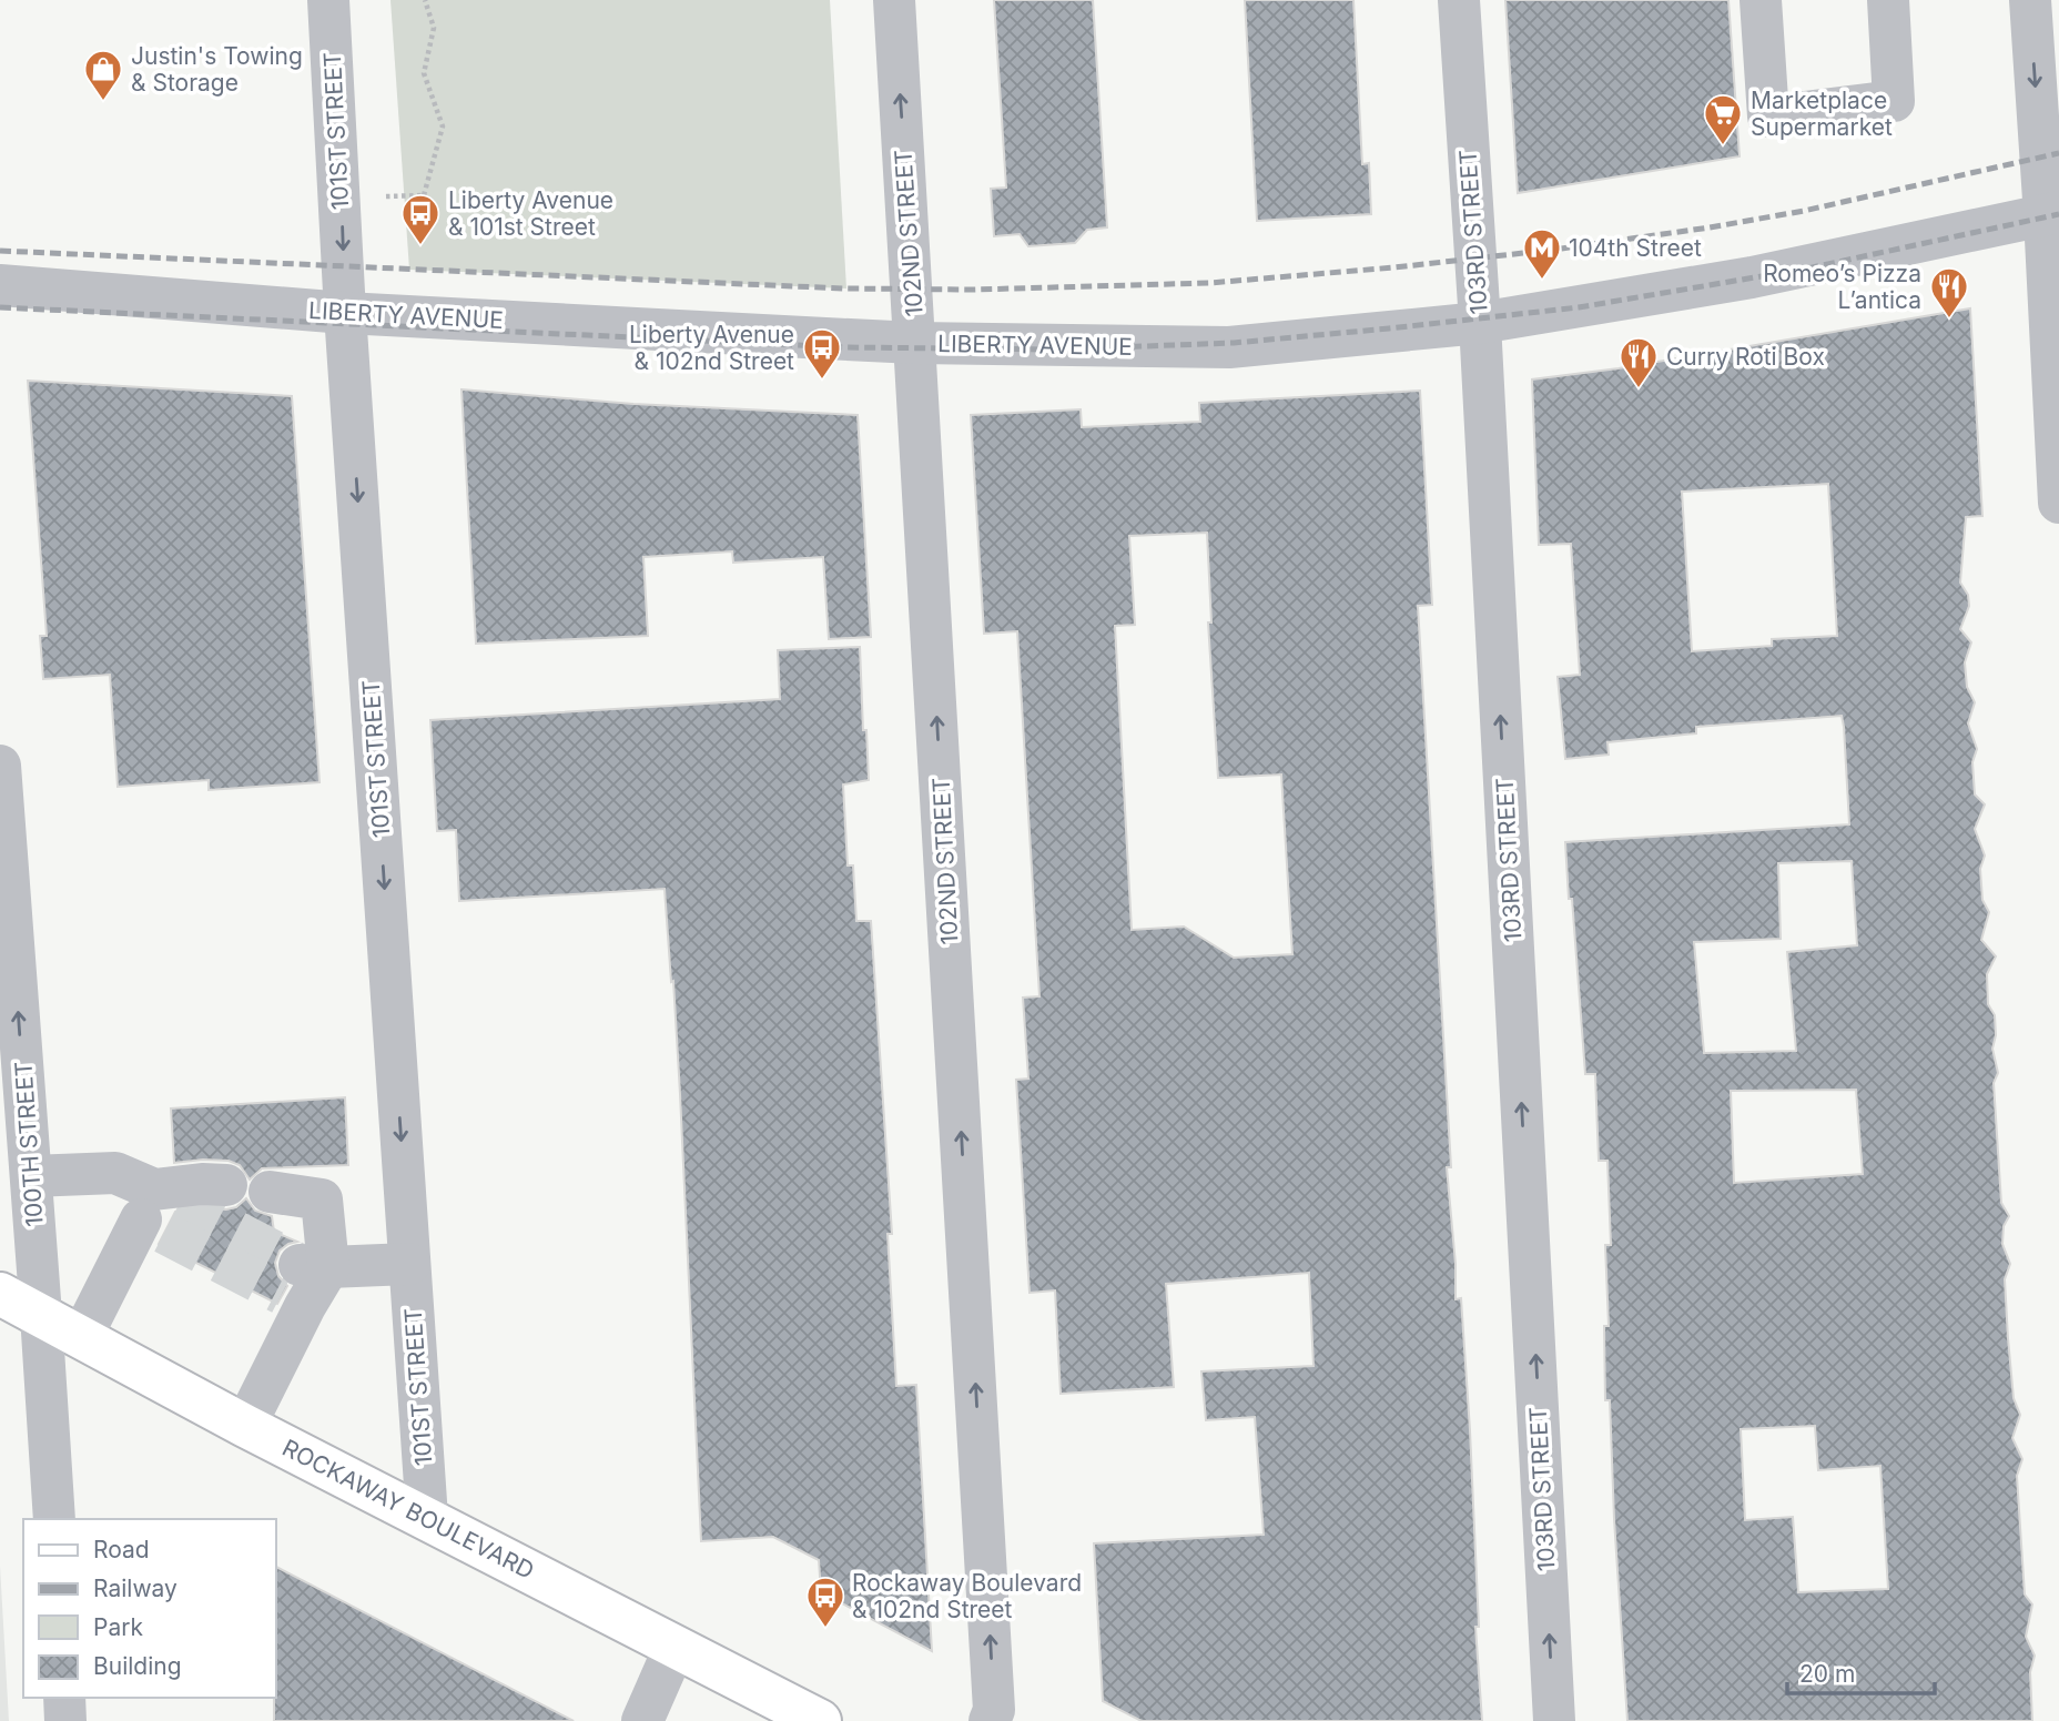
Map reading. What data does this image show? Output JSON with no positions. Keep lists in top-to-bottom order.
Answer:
{
  "streets": {
    "main road": ["ROCKAWAY BOULEVARD"],
    "street": [
      "101ST STREET",
      "103RD STREET",
      "102ND STREET",
      "LIBERTY AVENUE",
      "100TH STREET"
    ]
  },
  "crossings": [
    ["101ST STREET", "LIBERTY AVENUE"],
    ["101ST STREET", "ROCKAWAY BOULEVARD"],
    ["103RD STREET", "LIBERTY AVENUE"],
    ["102ND STREET", "LIBERTY AVENUE"],
    ["100TH STREET", "ROCKAWAY BOULEVARD"]
  ],
  "one_way": [
    "101ST STREET",
    "103RD STREET",
    "102ND STREET",
    "100TH STREET"
  ],
  "places": {
    "shop": ["Justin's Towing & Storage"],
    "supermarket": ["Marketplace Supermarket"],
    "bus stop": ["Liberty Avenue & 101st Street", "Liberty Avenue & 102nd Street", "Rockaway Boulevard & 102nd Street"],
    "metro station": ["104th Street"],
    "restaurant": ["Romeo’s Pizza L’antica", "Curry Roti Box"]
  },
  "legend": [
    "Road",
    "Railway",
    "Park",
    "Building"
  ],
  "scale_bar": "20 m"
}
